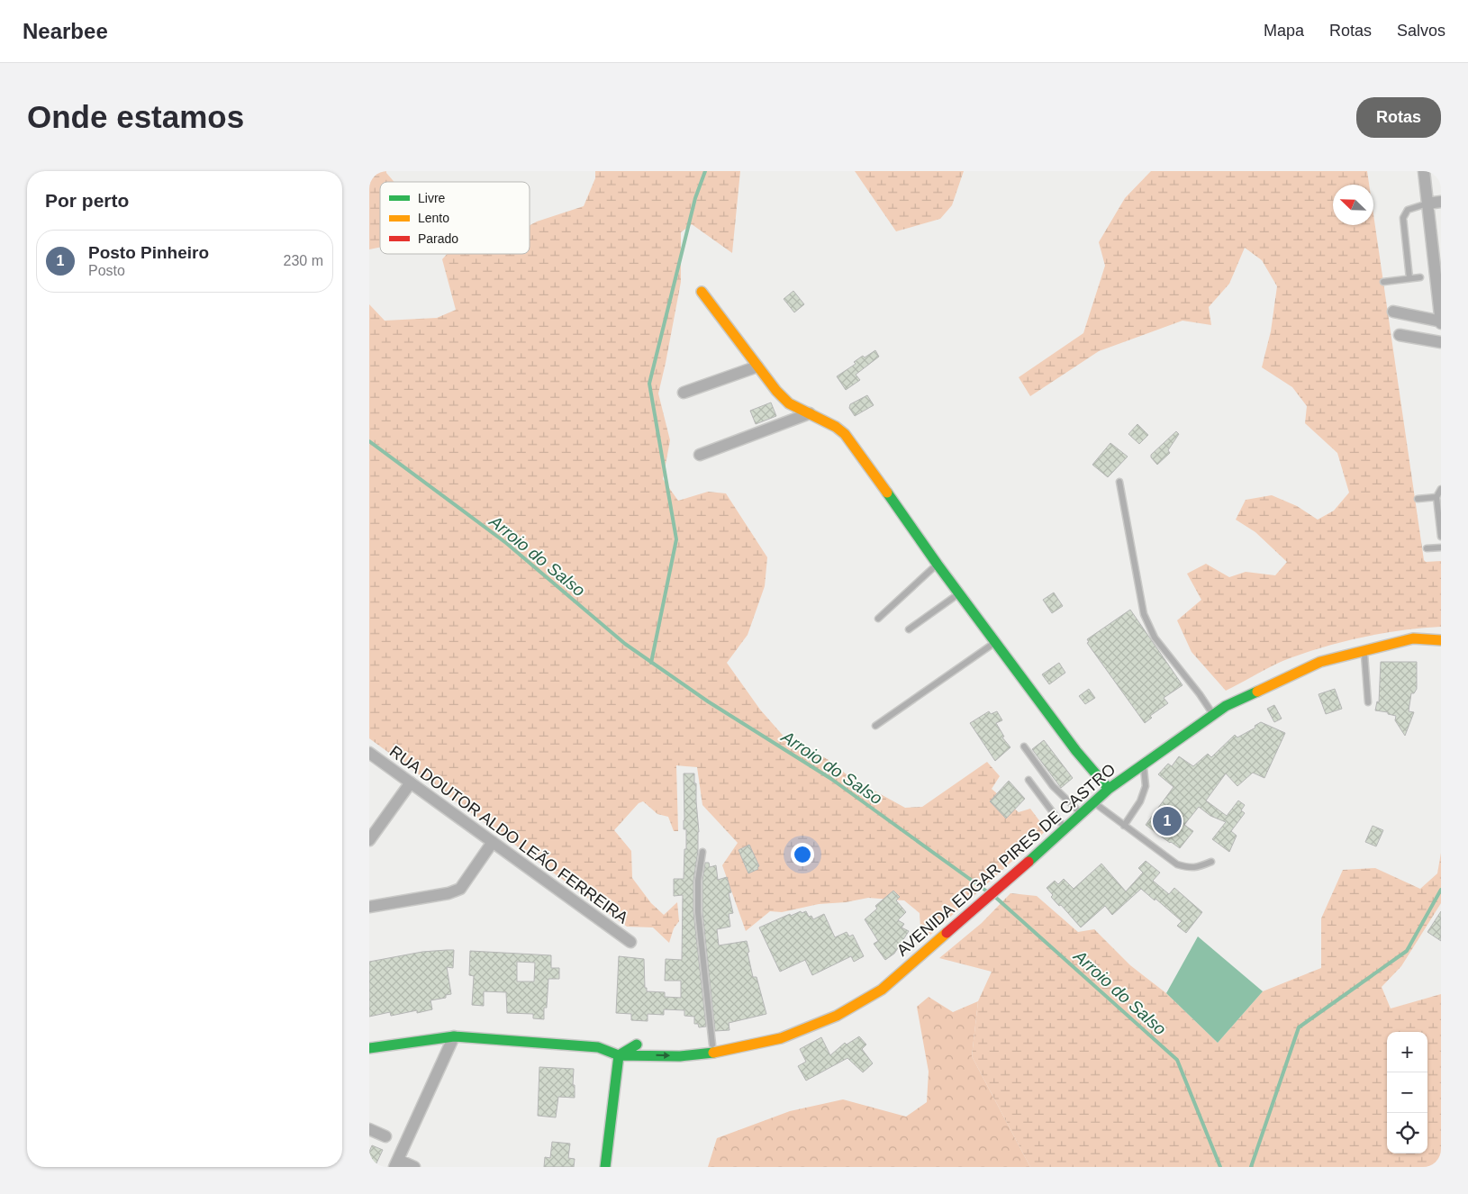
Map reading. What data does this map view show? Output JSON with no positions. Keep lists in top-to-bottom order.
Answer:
{
  "streets": {
    "main road": ["AVENIDA EDGAR PIRES DE CASTRO"],
    "street": ["RUA DOUTOR ALDO LEÃO FERREIRA"]
  },
  "water": ["Arroio do Salso"],
  "legend": ["Livre", "Lento", "Parado"],
  "north": "top left",
  "page": {
    "header": "Nearbee",
    "nav": ["Mapa", "Rotas", "Salvos"],
    "buttons": "Rotas",
    "title": "Onde estamos",
    "heading": "Por perto",
    "list": [
      {
        "mark": "1",
        "name": "Posto Pinheiro",
        "note": "Posto",
        "value": "230 m"
      }
    ],
    "pins": "1",
    "map_buttons": ["+", "−"]
  }
}
